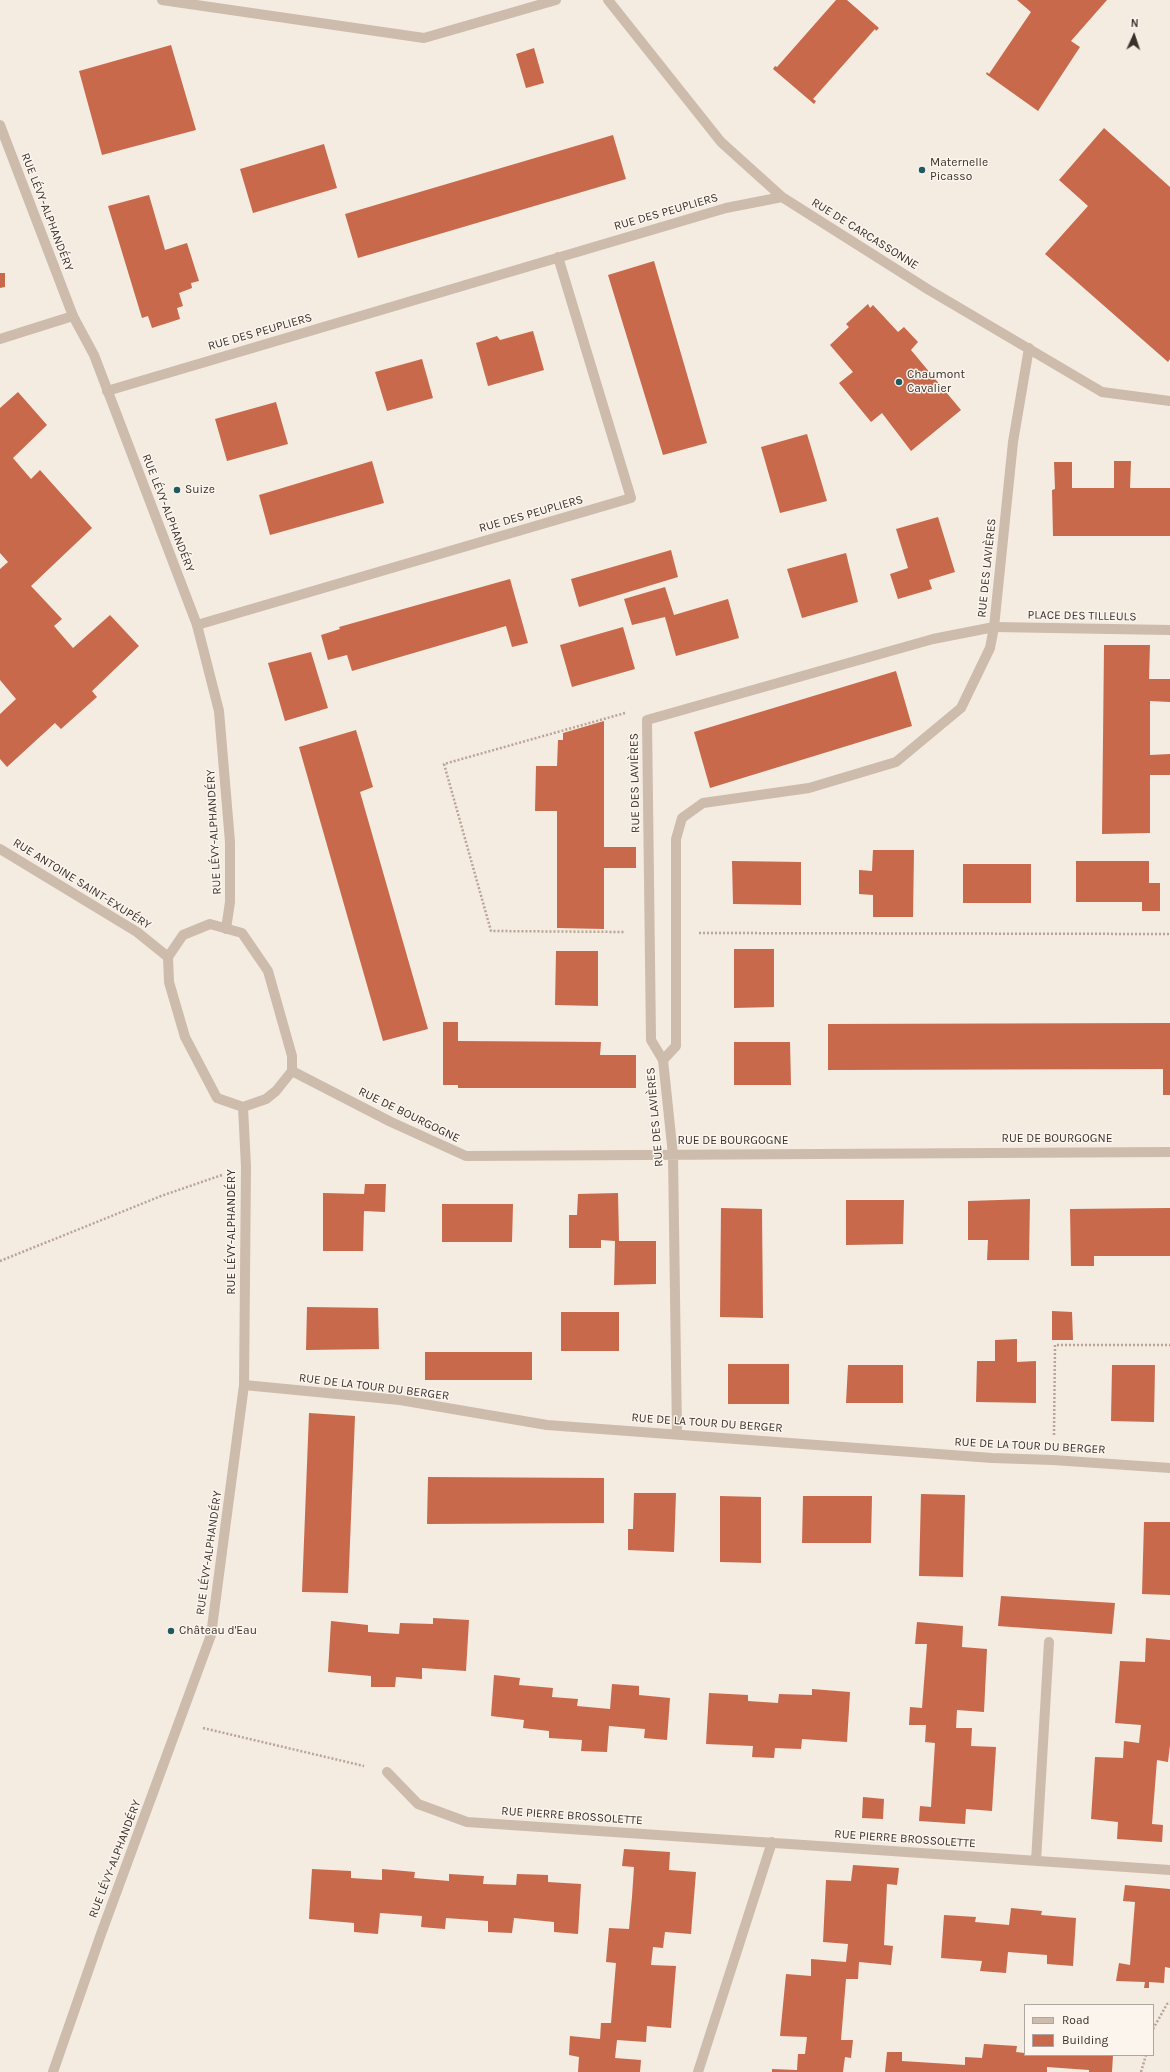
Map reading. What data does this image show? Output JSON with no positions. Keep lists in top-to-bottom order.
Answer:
{
  "streets": {
    "street": [
      "RUE LÉVY-ALPHANDÉRY",
      "RUE DES PEUPLIERS",
      "RUE DE CARCASSONNE",
      "RUE DES LAVIÈRES",
      "PLACE DES TILLEULS",
      "RUE ANTOINE SAINT-EXUPÉRY",
      "RUE DE BOURGOGNE",
      "RUE DE LA TOUR DU BERGER",
      "RUE PIERRE BROSSOLETTE"
    ]
  },
  "crossings": [
    ["RUE LÉVY-ALPHANDÉRY", "RUE DES PEUPLIERS"],
    ["RUE LÉVY-ALPHANDÉRY", "RUE DE LA TOUR DU BERGER"],
    ["RUE DES PEUPLIERS", "RUE DE CARCASSONNE"],
    ["RUE DE CARCASSONNE", "RUE DES LAVIÈRES"],
    ["RUE DES LAVIÈRES", "PLACE DES TILLEULS"],
    ["RUE DES LAVIÈRES", "RUE DE BOURGOGNE"],
    ["RUE DES LAVIÈRES", "RUE DE LA TOUR DU BERGER"]
  ],
  "places": [
    "Maternelle Picasso",
    "Chaumont Cavalier",
    "Suize",
    "Château d'Eau"
  ],
  "legend": ["Road", "Building"],
  "north": "top"
}
